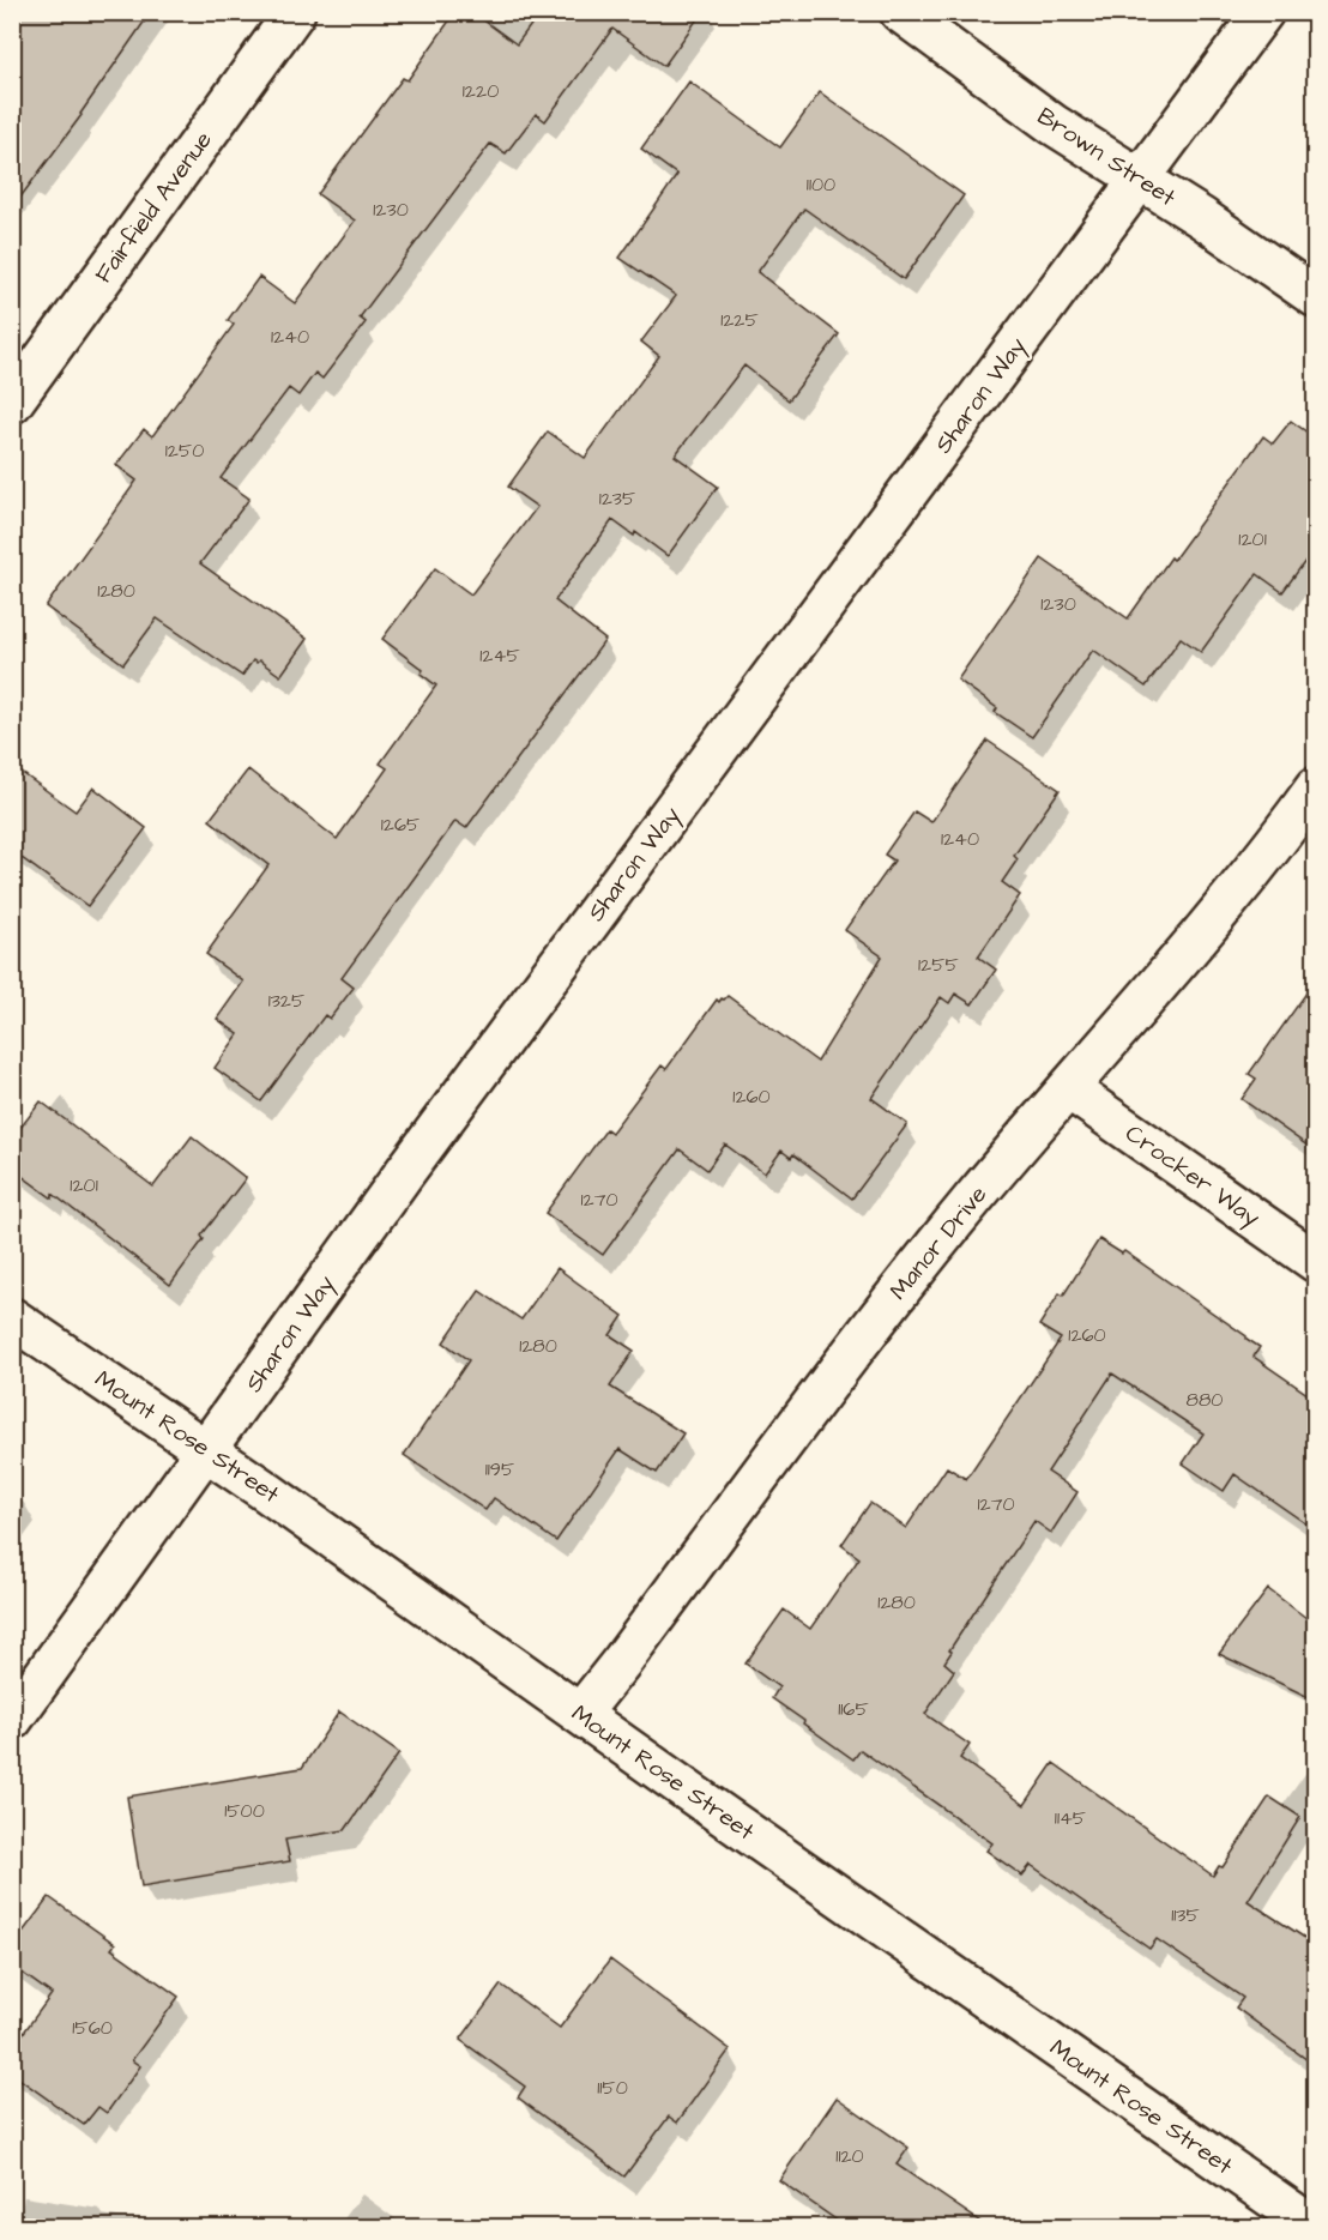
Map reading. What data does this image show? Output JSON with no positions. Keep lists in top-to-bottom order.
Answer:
{
  "streets": {
    "street": [
      "Brown Street",
      "Fairfield Avenue",
      "Sharon Way",
      "Crocker Way",
      "Manor Drive",
      "Mount Rose Street"
    ]
  },
  "crossings": [
    ["Brown Street", "Sharon Way"],
    ["Sharon Way", "Mount Rose Street"],
    ["Crocker Way", "Manor Drive"],
    ["Manor Drive", "Mount Rose Street"]
  ],
  "house_numbers": [
    "1220",
    "1100",
    "1230",
    "1225",
    "1240",
    "1250",
    "1235",
    "1201",
    "1280",
    "1230",
    "1245",
    "1265",
    "1240",
    "1255",
    "1325",
    "1260",
    "1201",
    "1270",
    "1260",
    "1280",
    "880",
    "1195",
    "1270",
    "1280",
    "1165",
    "1500",
    "1145",
    "1135",
    "1560",
    "1150",
    "1120"
  ]
}
